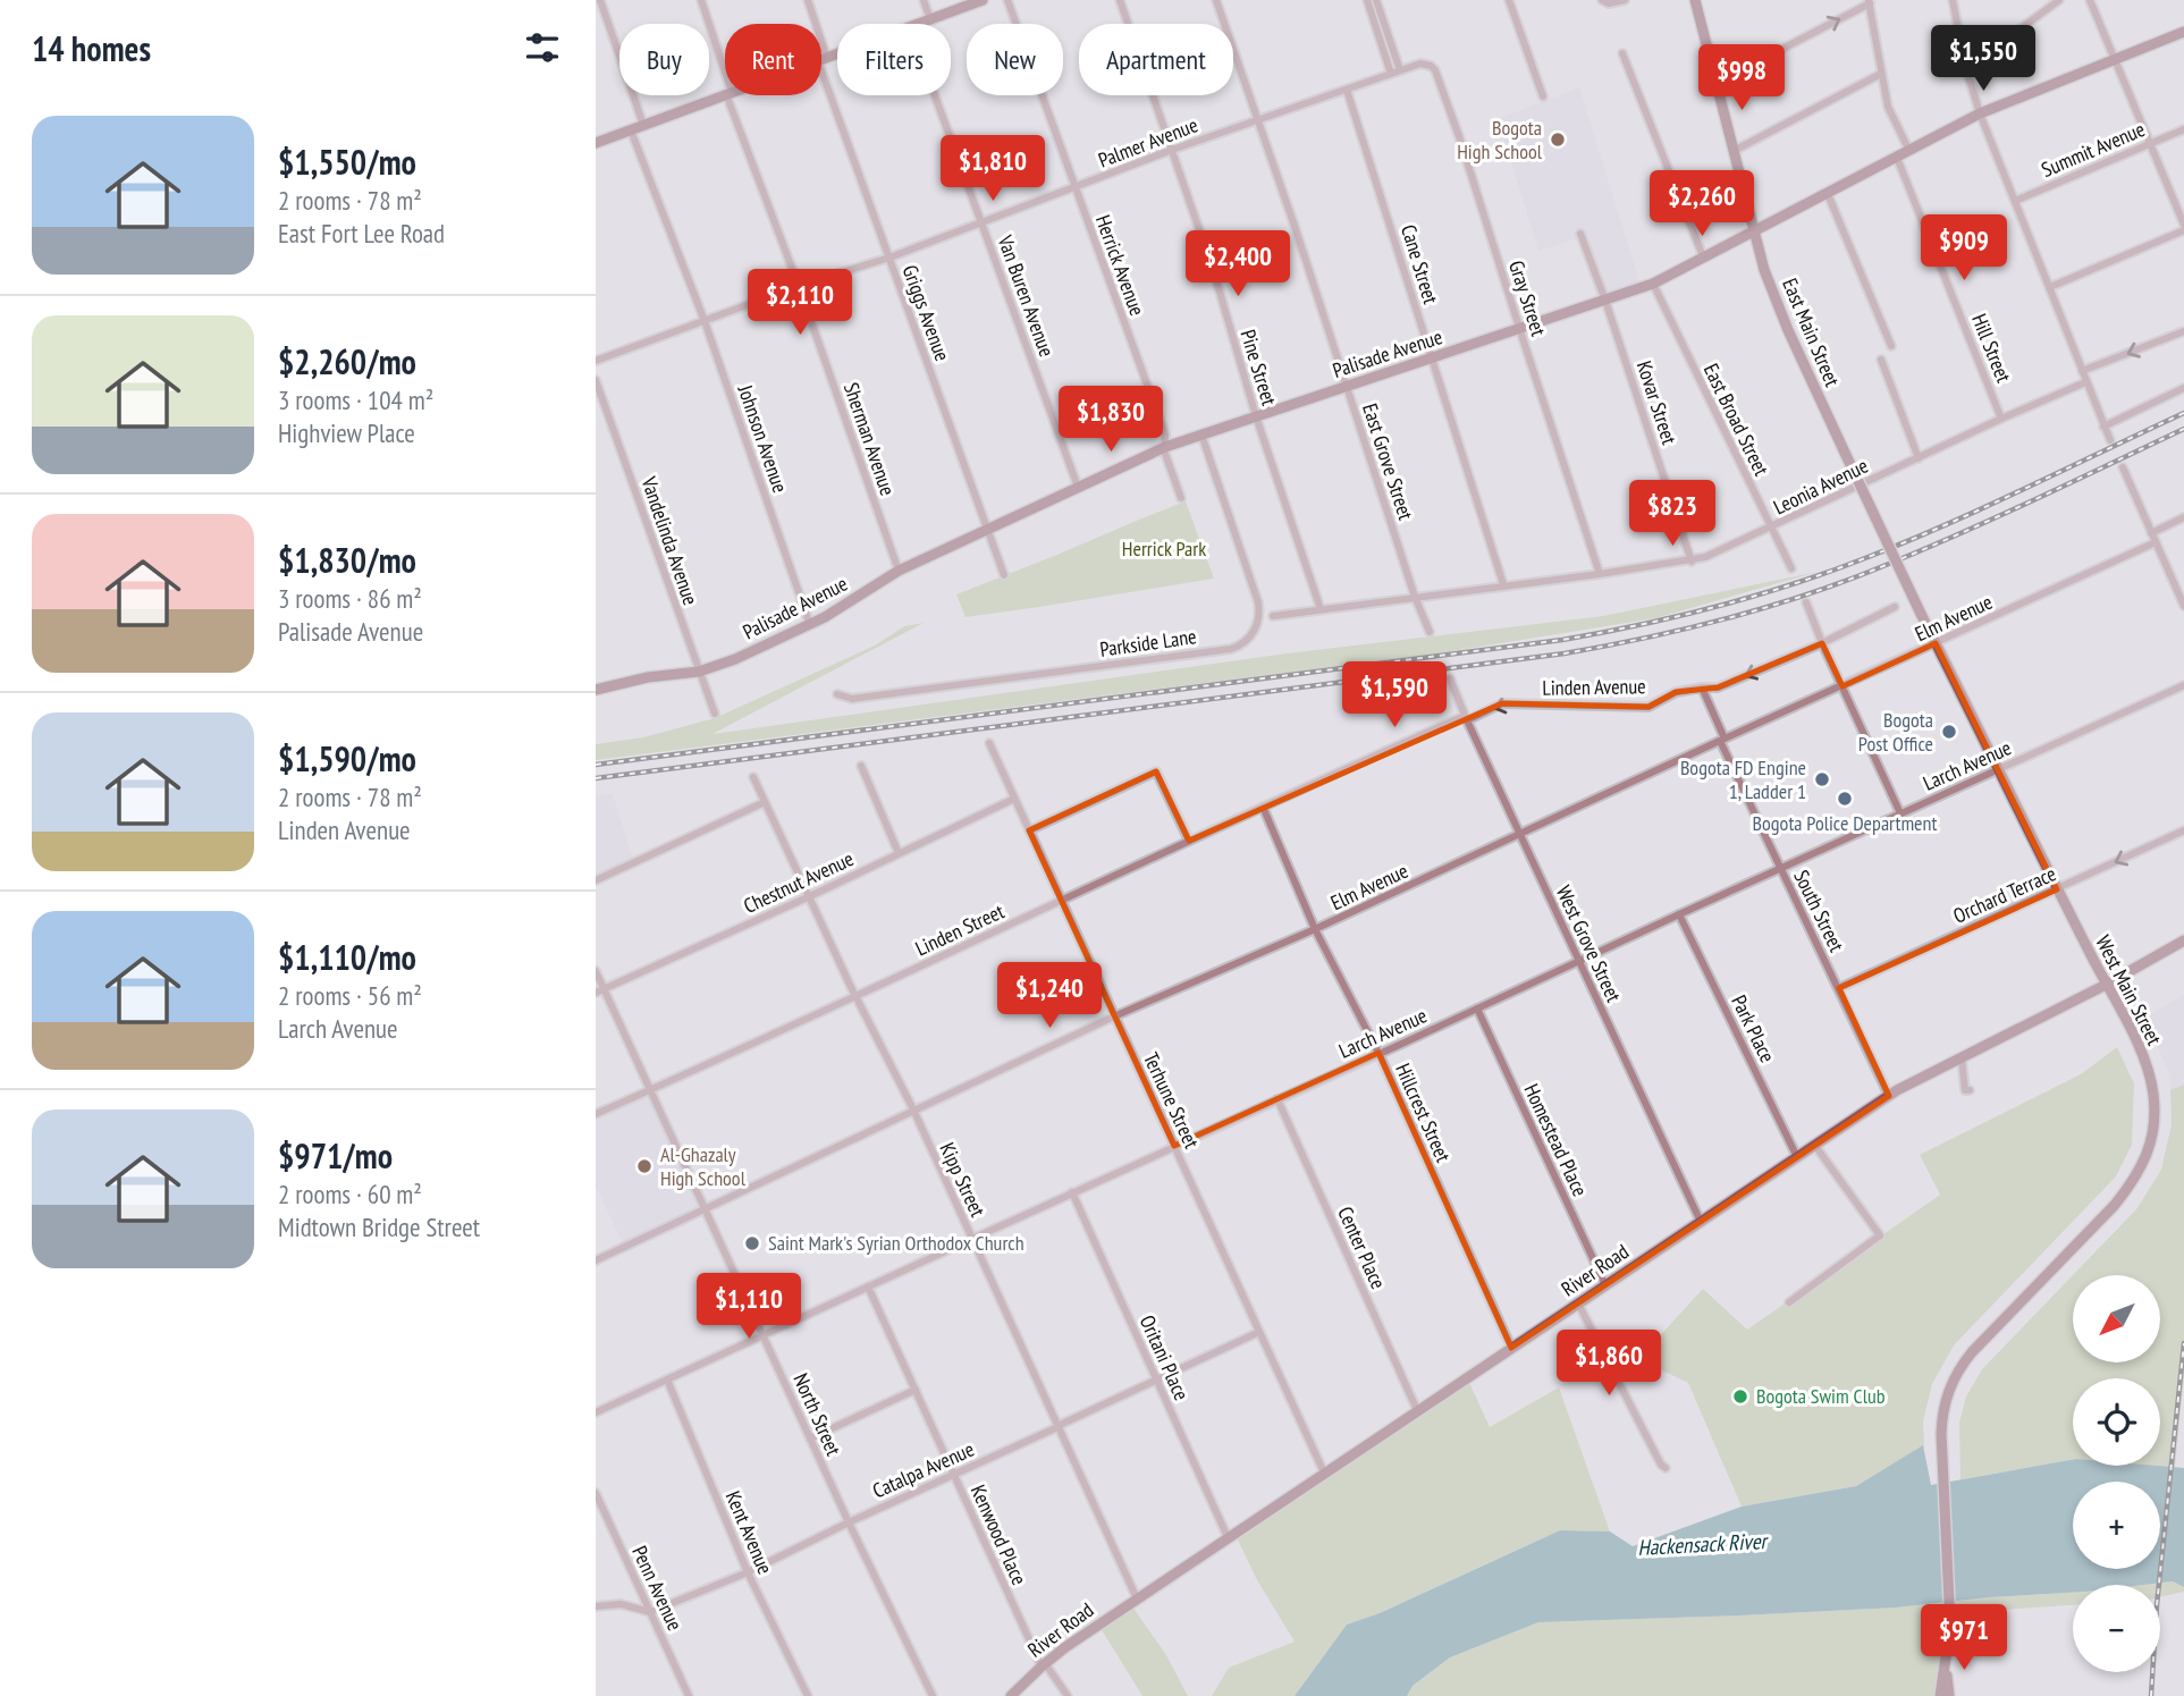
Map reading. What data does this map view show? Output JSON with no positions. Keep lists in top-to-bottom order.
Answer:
{
  "streets": {
    "main road": [
      "East Main Street",
      "Palisade Avenue",
      "West Main Street",
      "River Road"
    ],
    "street": [
      "Palmer Avenue",
      "Summit Avenue",
      "Cane Street",
      "Herrick Avenue",
      "Van Buren Avenue",
      "Gray Street",
      "Griggs Avenue",
      "Hill Street",
      "Pine Street",
      "Kovar Street",
      "East Broad Street",
      "Johnson Avenue",
      "Sherman Avenue",
      "East Grove Street",
      "Leonia Avenue",
      "Vandelinda Avenue",
      "Elm Avenue",
      "Parkside Lane",
      "Linden Avenue",
      "Larch Avenue",
      "Chestnut Avenue",
      "Orchard Terrace",
      "South Street",
      "Linden Street",
      "West Grove Street",
      "Park Place",
      "Terhune Street",
      "Hillcrest Street",
      "Homestead Place",
      "Kipp Street",
      "Center Place",
      "Oritani Place",
      "North Street",
      "Catalpa Avenue",
      "Kent Avenue",
      "Kenwood Place",
      "Penn Avenue"
    ]
  },
  "crossings": [
    ["Palmer Avenue", "Cane Street"],
    ["Palmer Avenue", "Herrick Avenue"],
    ["Palmer Avenue", "Van Buren Avenue"],
    ["Palmer Avenue", "Gray Street"],
    ["Palmer Avenue", "Griggs Avenue"],
    ["Palmer Avenue", "Pine Street"],
    ["Palmer Avenue", "Johnson Avenue"],
    ["Palmer Avenue", "Sherman Avenue"],
    ["Palmer Avenue", "East Grove Street"],
    ["Cane Street", "Palisade Avenue"],
    ["Cane Street", "Leonia Avenue"],
    ["Herrick Avenue", "Palisade Avenue"],
    ["Van Buren Avenue", "Palisade Avenue"],
    ["Gray Street", "Palisade Avenue"],
    ["Gray Street", "Leonia Avenue"],
    ["Griggs Avenue", "Palisade Avenue"],
    ["East Main Street", "Palisade Avenue"],
    ["East Main Street", "West Main Street"],
    ["Hill Street", "Palisade Avenue"],
    ["Hill Street", "Leonia Avenue"],
    ["Palisade Avenue", "Pine Street"],
    ["Palisade Avenue", "Kovar Street"],
    ["Palisade Avenue", "East Broad Street"],
    ["Palisade Avenue", "Johnson Avenue"],
    ["Palisade Avenue", "Sherman Avenue"],
    ["Palisade Avenue", "East Grove Street"],
    ["Palisade Avenue", "Vandelinda Avenue"],
    ["Palisade Avenue", "Parkside Lane"],
    ["Pine Street", "Leonia Avenue"],
    ["Kovar Street", "Leonia Avenue"],
    ["East Broad Street", "Leonia Avenue"],
    ["East Grove Street", "Leonia Avenue"],
    ["Elm Avenue", "South Street"],
    ["Elm Avenue", "West Grove Street"],
    ["Elm Avenue", "West Main Street"],
    ["Elm Avenue", "Terhune Street"],
    ["Elm Avenue", "Hillcrest Street"],
    ["Elm Avenue", "Kipp Street"],
    ["Elm Avenue", "North Street"],
    ["Linden Avenue", "South Street"],
    ["Linden Avenue", "Linden Street"],
    ["Linden Avenue", "West Grove Street"],
    ["Larch Avenue", "South Street"],
    ["Larch Avenue", "West Grove Street"],
    ["Larch Avenue", "West Main Street"],
    ["Larch Avenue", "Park Place"],
    ["Larch Avenue", "Terhune Street"],
    ["Larch Avenue", "Hillcrest Street"],
    ["Larch Avenue", "Homestead Place"],
    ["Larch Avenue", "Kipp Street"],
    ["Larch Avenue", "Center Place"],
    ["Larch Avenue", "Oritani Place"],
    ["Larch Avenue", "North Street"],
    ["Larch Avenue", "Kent Avenue"],
    ["Larch Avenue", "Kenwood Place"],
    ["Chestnut Avenue", "Terhune Street"],
    ["Chestnut Avenue", "Kipp Street"],
    ["Chestnut Avenue", "North Street"],
    ["Orchard Terrace", "South Street"],
    ["Orchard Terrace", "West Main Street"],
    ["South Street", "River Road"],
    ["Linden Street", "Terhune Street"],
    ["Linden Street", "Hillcrest Street"],
    ["Linden Street", "Kipp Street"],
    ["Linden Street", "North Street"],
    ["West Grove Street", "River Road"],
    ["West Main Street", "River Road"],
    ["Park Place", "River Road"],
    ["Terhune Street", "River Road"],
    ["Terhune Street", "Catalpa Avenue"],
    ["Hillcrest Street", "River Road"],
    ["Homestead Place", "River Road"],
    ["Kipp Street", "River Road"],
    ["Kipp Street", "Catalpa Avenue"],
    ["Center Place", "River Road"],
    ["River Road", "Oritani Place"],
    ["River Road", "Kenwood Place"],
    ["Oritani Place", "Catalpa Avenue"],
    ["North Street", "Catalpa Avenue"],
    ["Catalpa Avenue", "Kent Avenue"],
    ["Catalpa Avenue", "Kenwood Place"],
    ["Catalpa Avenue", "Penn Avenue"]
  ],
  "one_way": ["Linden Avenue", "Orchard Terrace"],
  "water": ["Hackensack River"],
  "parks": ["Herrick Park"],
  "places": [
    "Bogota High School",
    "Bogota Post Office",
    "Bogota FD Engine 1, Ladder 1",
    "Bogota Police Department",
    "Al-Ghazaly High School",
    "Saint Mark's Syrian Orthodox Church",
    "Bogota Swim Club"
  ],
  "north": "bottom left",
  "page": {
    "heading": "14 homes",
    "chip": [
      "Buy",
      "Rent",
      "Filters",
      "New",
      "Apartment"
    ],
    "price": [
      "$1,550",
      "$998",
      "$1,810",
      "$2,260",
      "$909",
      "$2,400",
      "$2,110",
      "$1,830",
      "$823",
      "$1,590",
      "$1,240",
      "$1,110",
      "$1,860",
      "$971"
    ],
    "list": [
      {
        "name": "$1,550/mo",
        "note": "2 rooms · 78 m² · East Fort Lee Road"
      },
      {
        "name": "$2,260/mo",
        "note": "3 rooms · 104 m² · Highview Place"
      },
      {
        "name": "$1,830/mo",
        "note": "3 rooms · 86 m² · Palisade Avenue"
      },
      {
        "name": "$1,590/mo",
        "note": "2 rooms · 78 m² · Linden Avenue"
      },
      {
        "name": "$1,110/mo",
        "note": "2 rooms · 56 m² · Larch Avenue"
      },
      {
        "name": "$971/mo",
        "note": "2 rooms · 60 m² · Midtown Bridge Street"
      }
    ],
    "map_buttons": ["+", "−"]
  }
}
